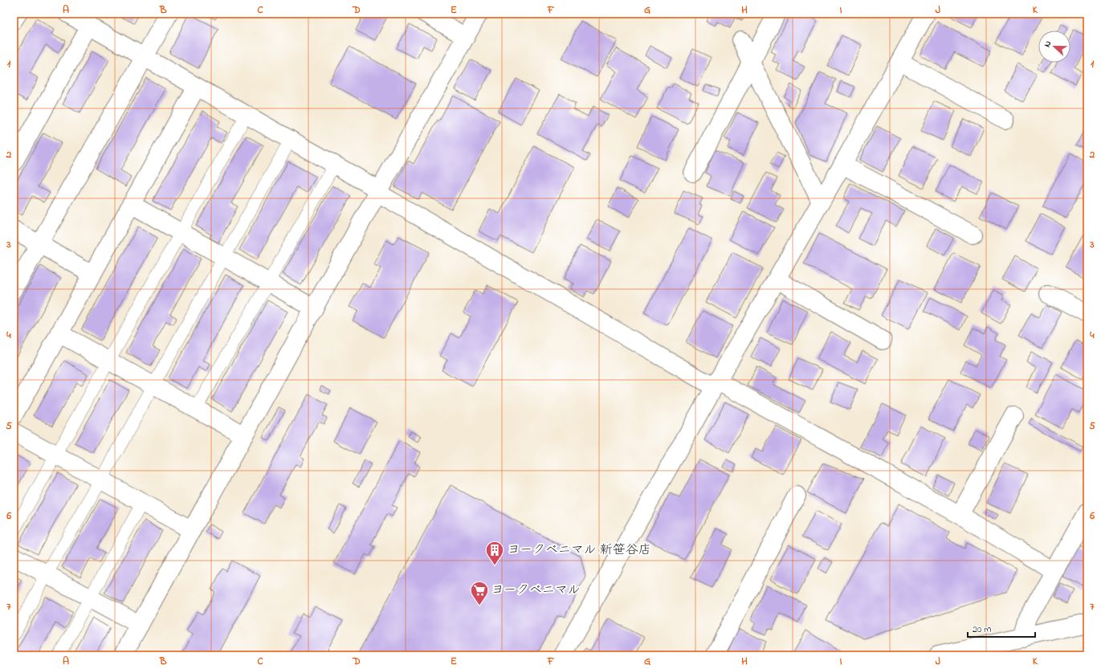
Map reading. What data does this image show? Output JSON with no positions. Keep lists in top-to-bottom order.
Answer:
{
  "places": {
    "building": ["ヨークベニマル 新笹谷店"],
    "supermarket": ["ヨークベニマル"]
  },
  "scale_bar": "20 m",
  "north": "left",
  "grid": {
    "columns": [
      "A",
      "B",
      "C",
      "D",
      "E",
      "F",
      "G",
      "H",
      "I",
      "J",
      "K"
    ],
    "rows": [
      "1",
      "2",
      "3",
      "4",
      "5",
      "6",
      "7"
    ]
  }
}
